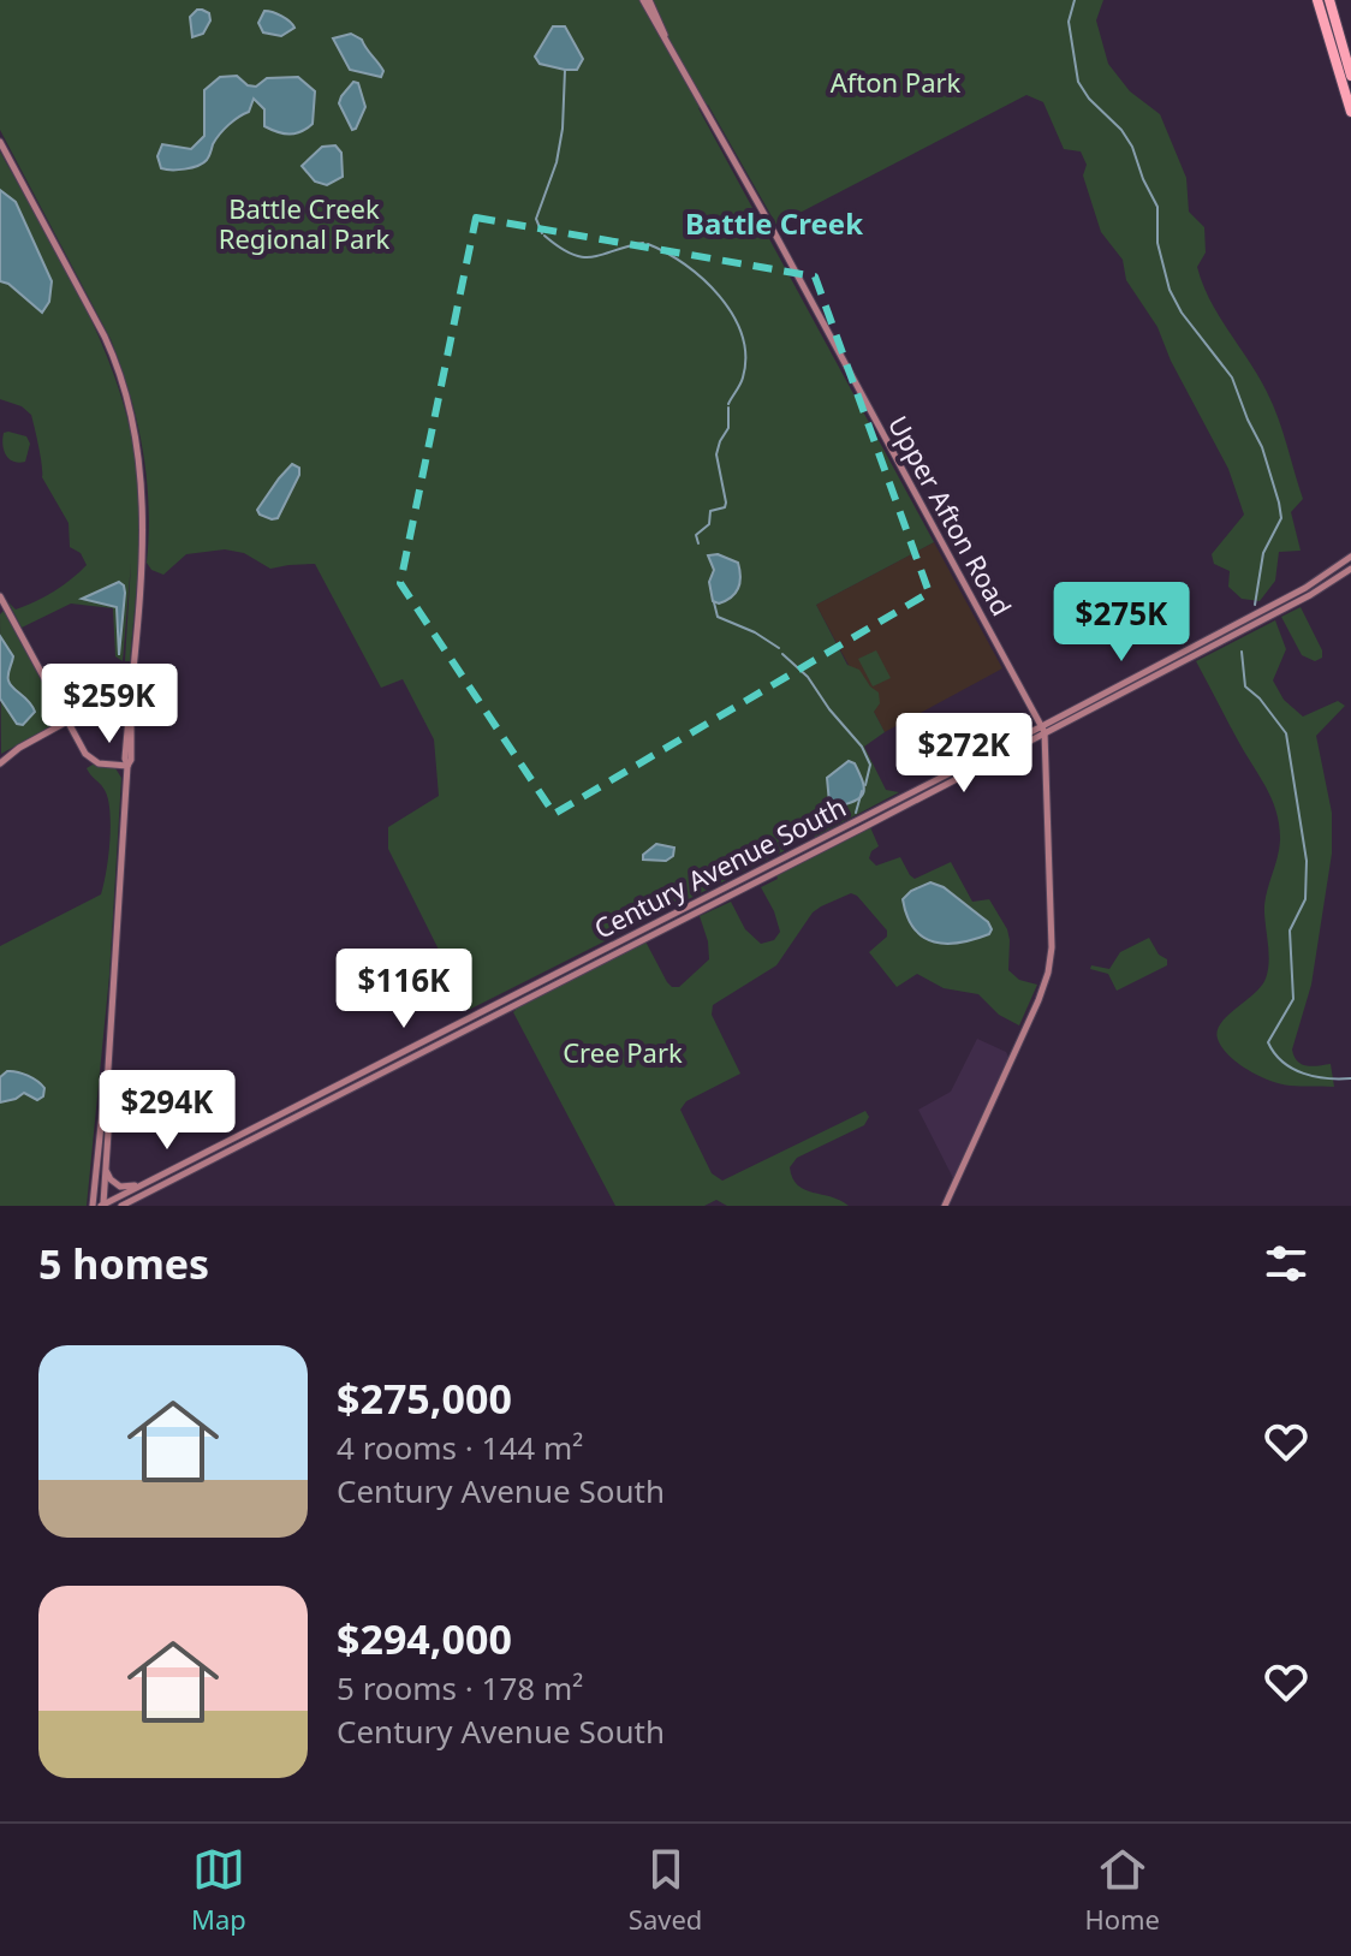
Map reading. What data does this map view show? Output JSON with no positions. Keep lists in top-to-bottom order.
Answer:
{
  "streets": {
    "main road": ["Upper Afton Road", "Century Avenue South"]
  },
  "crossings": [
    ["Upper Afton Road", "Century Avenue South"]
  ],
  "districts": ["Battle Creek"],
  "parks": ["Afton Park", "Battle Creek Regional Park", "Cree Park"],
  "page": {
    "price": [
      "$275K",
      "$259K",
      "$272K",
      "$116K",
      "$294K"
    ],
    "heading": "5 homes",
    "list": [
      {
        "name": "$275,000",
        "note": "4 rooms · 144 m² · Century Avenue South"
      },
      {
        "name": "$294,000",
        "note": "5 rooms · 178 m² · Century Avenue South"
      }
    ],
    "tabs": ["Map", "Saved", "Home"]
  }
}
